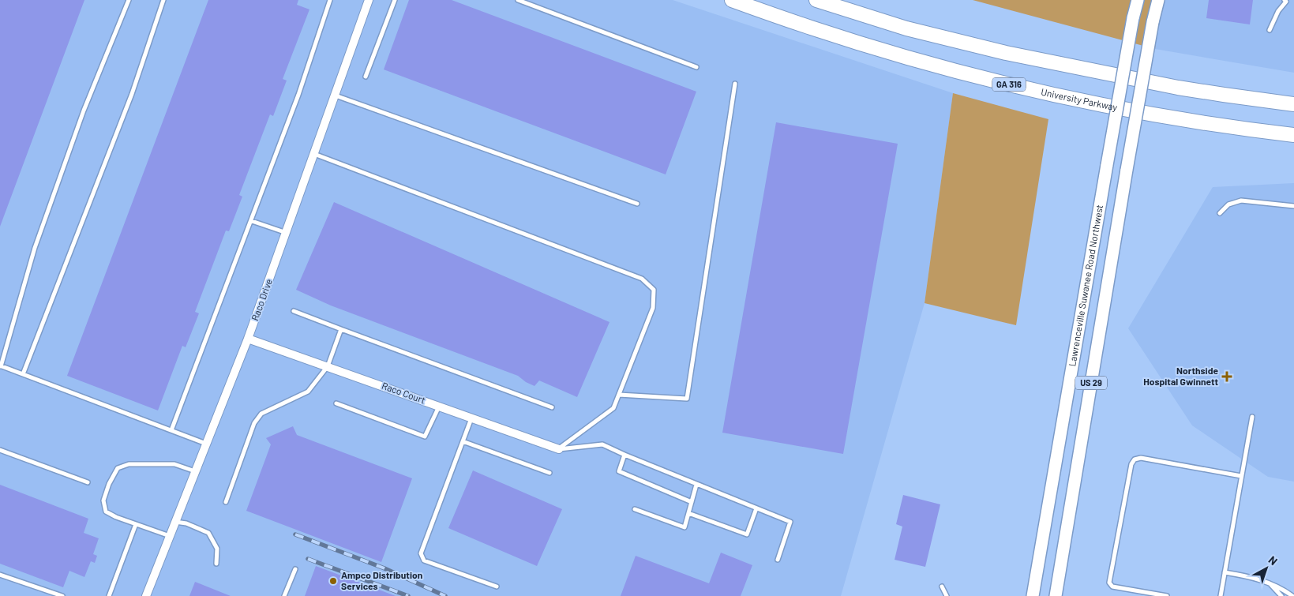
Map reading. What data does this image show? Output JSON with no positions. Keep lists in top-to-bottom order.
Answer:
{
  "streets": {
    "highway": ["GA 316", "University Parkway"],
    "main road": ["Lawrenceville Suwanee Road Northwest", "US 29"],
    "street": ["Raco Drive", "Raco Court"]
  },
  "crossings": [
    ["Raco Drive", "Raco Court"]
  ],
  "places": {
    "health": ["Northside Hospital Gwinnett"],
    "other": ["Ampco Distribution Services"]
  },
  "north": "top right"
}
